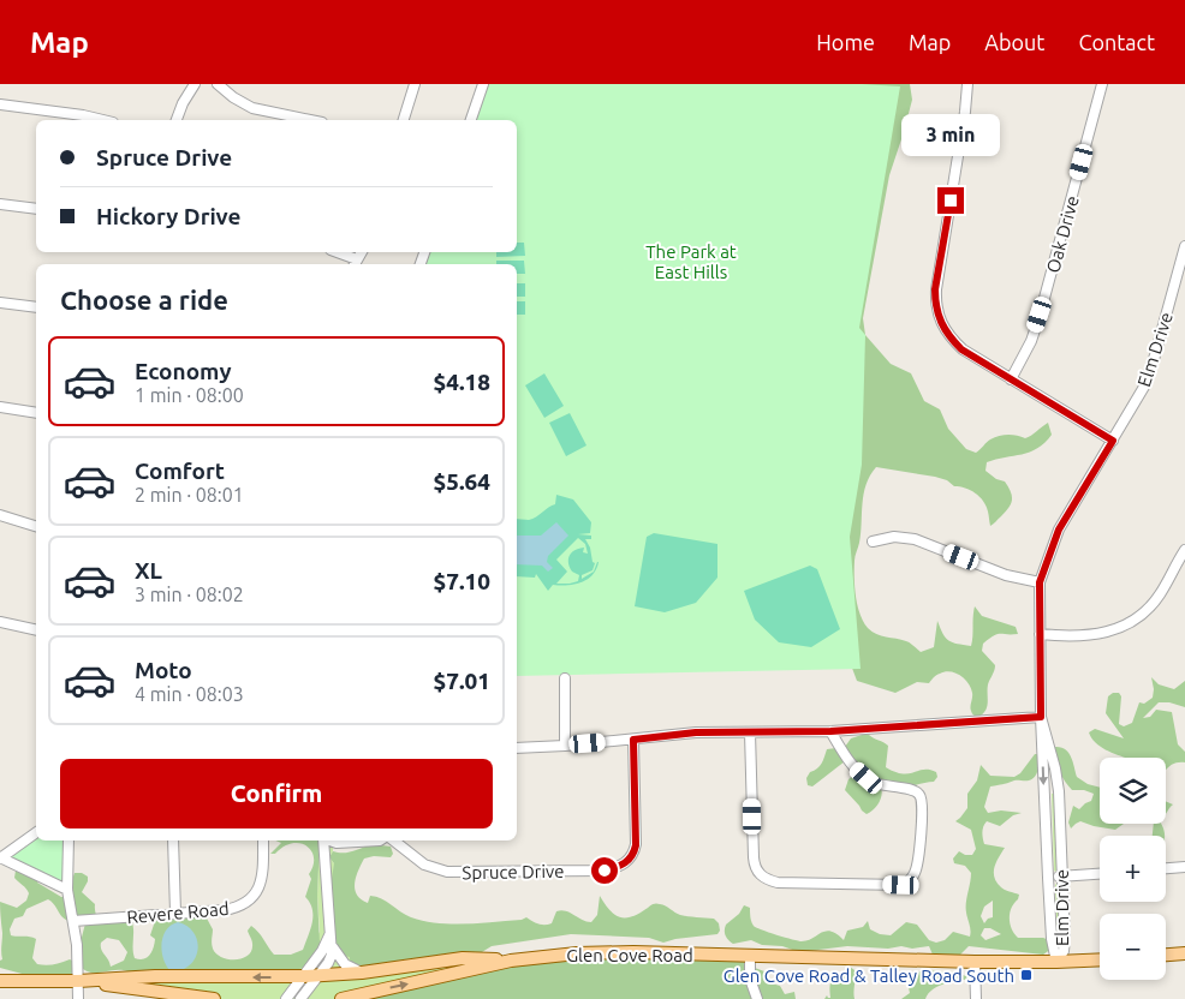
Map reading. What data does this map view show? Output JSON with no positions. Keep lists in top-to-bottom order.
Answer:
{
  "streets": {
    "main road": ["Glen Cove Road"],
    "street": [
      "Oak Drive",
      "Elm Drive",
      "Spruce Drive",
      "Revere Road"
    ]
  },
  "crossings": [
    ["Elm Drive", "Glen Cove Road"]
  ],
  "parks": ["The Park at East Hills"],
  "places": {
    "transit": ["Glen Cove Road & Talley Road South"]
  },
  "page": {
    "header": "Map",
    "nav": [
      "Home",
      "Map",
      "About",
      "Contact"
    ],
    "bubble": "3 min",
    "banner": ["Spruce Drive", "Hickory Drive"],
    "heading": "Choose a ride",
    "list": [
      {
        "name": "Economy",
        "note": "1 min · 08:00",
        "value": "$4.18"
      },
      {
        "name": "Comfort",
        "note": "2 min · 08:01",
        "value": "$5.64"
      },
      {
        "name": "XL",
        "note": "3 min · 08:02",
        "value": "$7.10"
      },
      {
        "name": "Moto",
        "note": "4 min · 08:03",
        "value": "$7.01"
      }
    ],
    "buttons": "Confirm",
    "map_buttons": ["+", "−"]
  }
}
